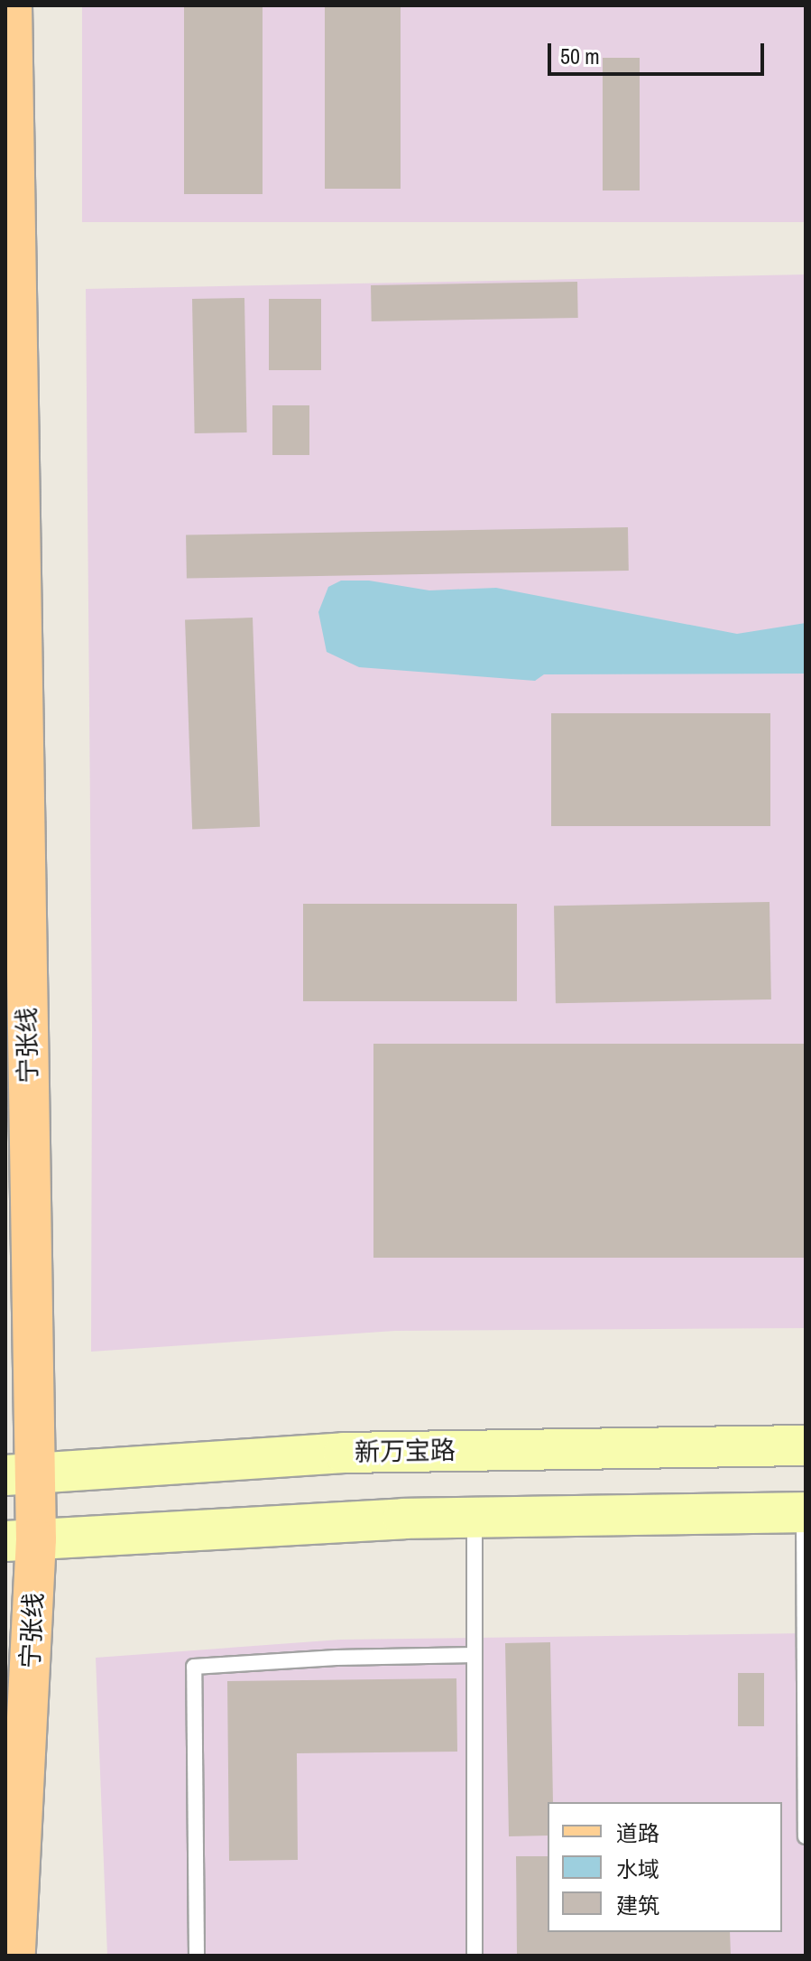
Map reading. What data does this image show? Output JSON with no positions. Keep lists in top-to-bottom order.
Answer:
{
  "streets": {
    "main road": ["宁张线"],
    "street": ["新万宝路"]
  },
  "crossings": [
    ["宁张线", "新万宝路"]
  ],
  "legend": ["道路", "水域", "建筑"],
  "scale_bar": "50 m"
}
